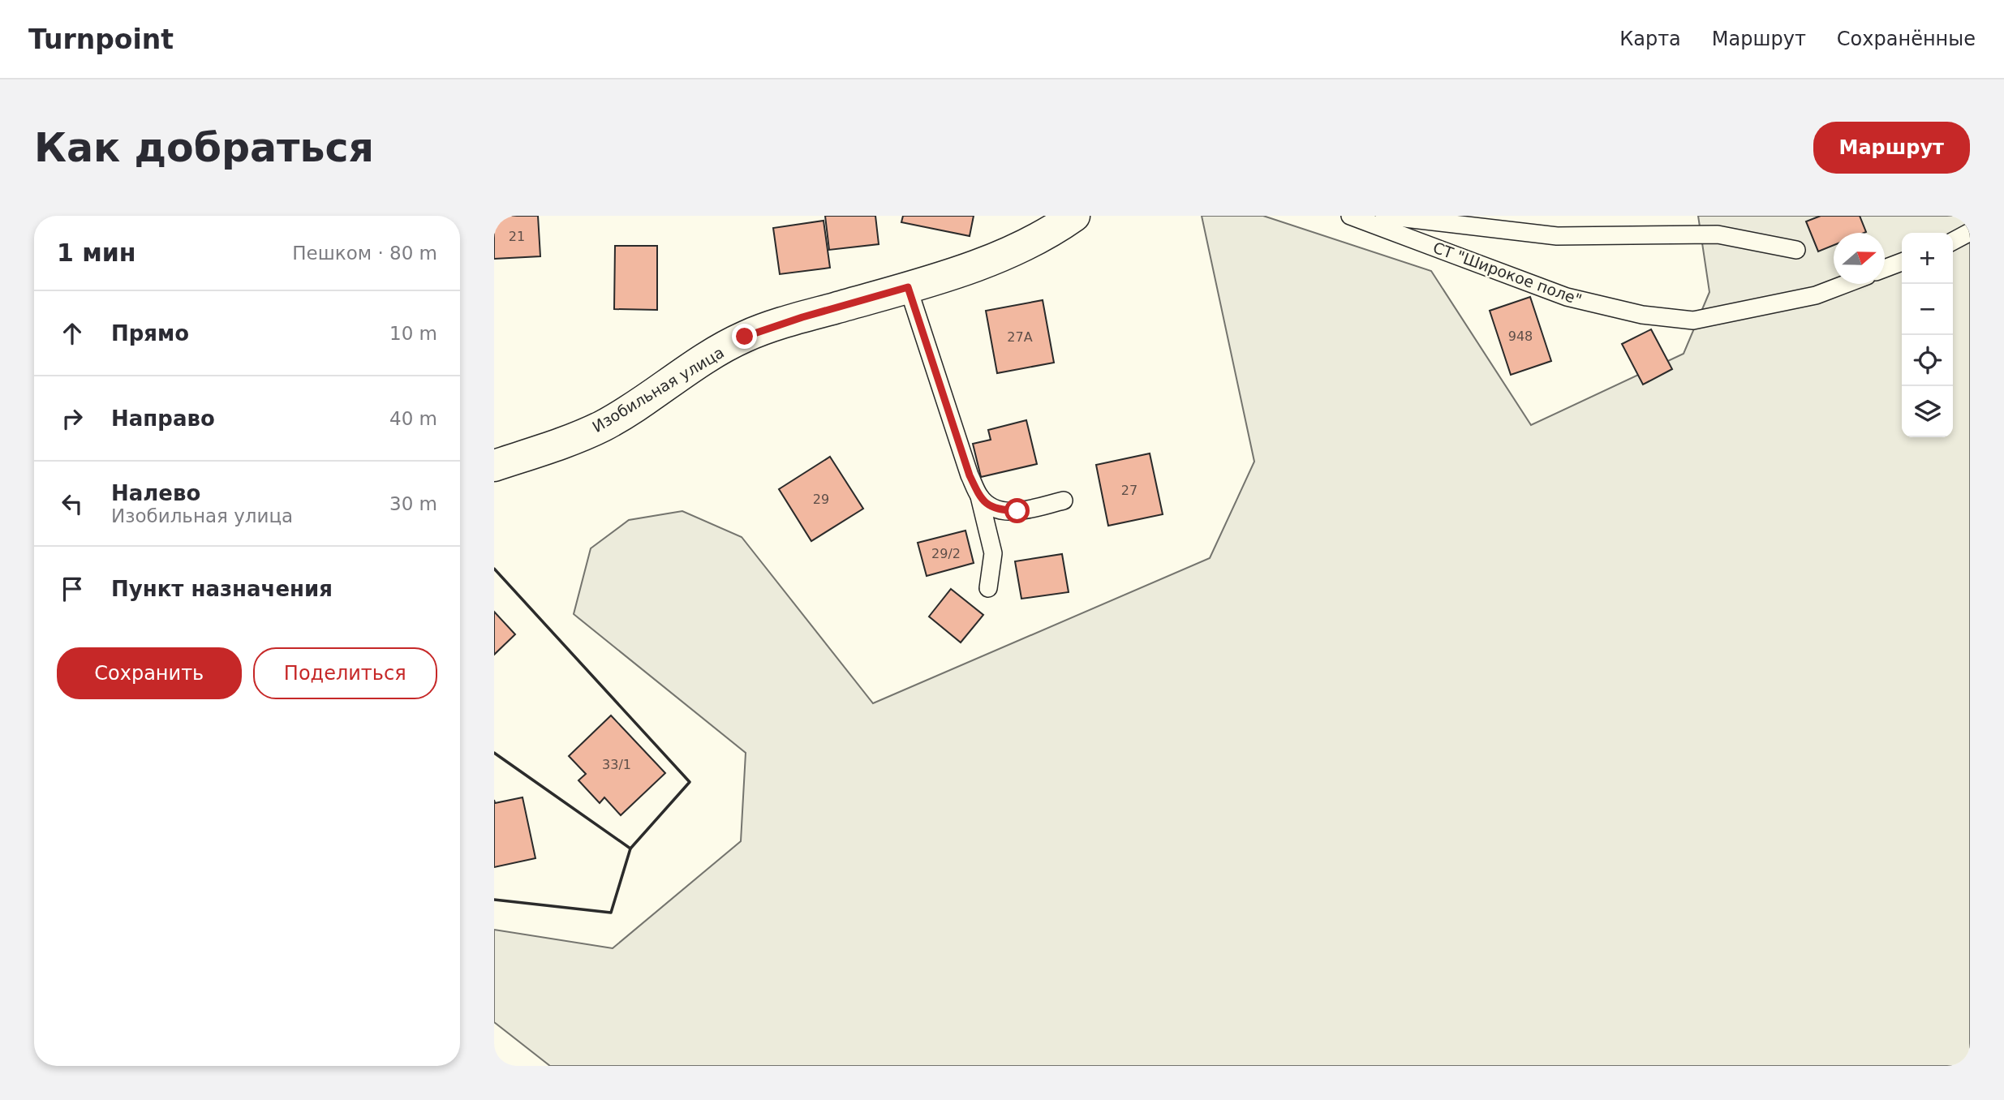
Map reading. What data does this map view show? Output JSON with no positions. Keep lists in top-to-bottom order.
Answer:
{
  "streets": {
    "street": ["Изобильная улица"],
    "lane": ["СТ \"Широкое поле\""]
  },
  "house_numbers": [
    "21",
    "948",
    "27А",
    "27",
    "29",
    "29/2",
    "33/1"
  ],
  "north": "right",
  "page": {
    "header": "Turnpoint",
    "nav": ["Карта", "Маршрут", "Сохранённые"],
    "buttons": [
      "Маршрут",
      ["Сохранить", "Поделиться"]
    ],
    "title": "Как добраться",
    "heading": ["1 мин", "Пешком · 80 m"],
    "map_buttons": ["+", "−"],
    "list": [
      ["Прямо", "10 m"],
      ["Направо", "40 m"],
      ["Налево", "Изобильная улица", "30 m"],
      "Пункт назначения"
    ]
  }
}
